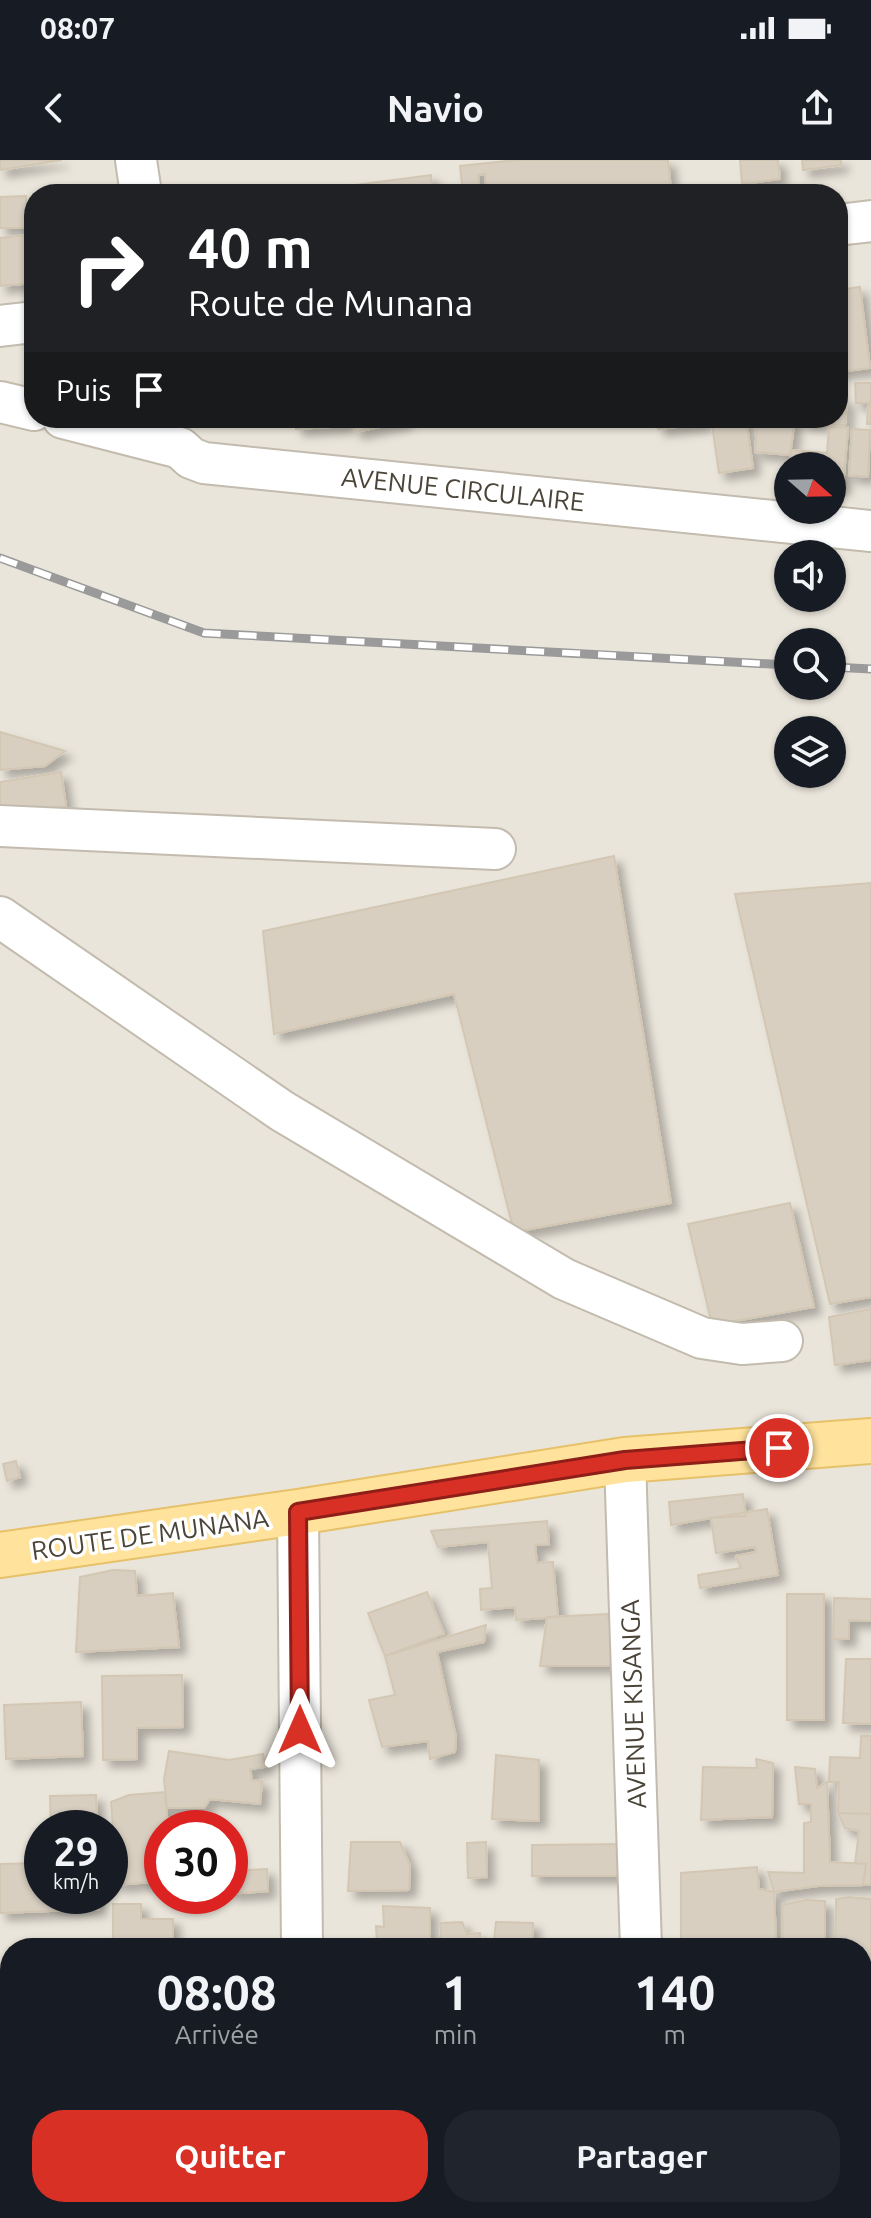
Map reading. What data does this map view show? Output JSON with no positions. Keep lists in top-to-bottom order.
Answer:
{
  "streets": {
    "main road": ["ROUTE DE MUNANA"],
    "street": ["AVENUE CIRCULAIRE", "AVENUE KISANGA"]
  },
  "crossings": [
    ["ROUTE DE MUNANA", "AVENUE KISANGA"]
  ],
  "north": "right",
  "page": {
    "status": "08:07",
    "header": "Navio",
    "turn": ["40 m", "Route de Munana"],
    "then": "Puis",
    "speed": "29 km/h",
    "limit": "30",
    "eta": [
      "08:08",
      "Arrivée",
      "1",
      "min",
      "140",
      "m"
    ],
    "buttons": ["Quitter", "Partager"]
  }
}
